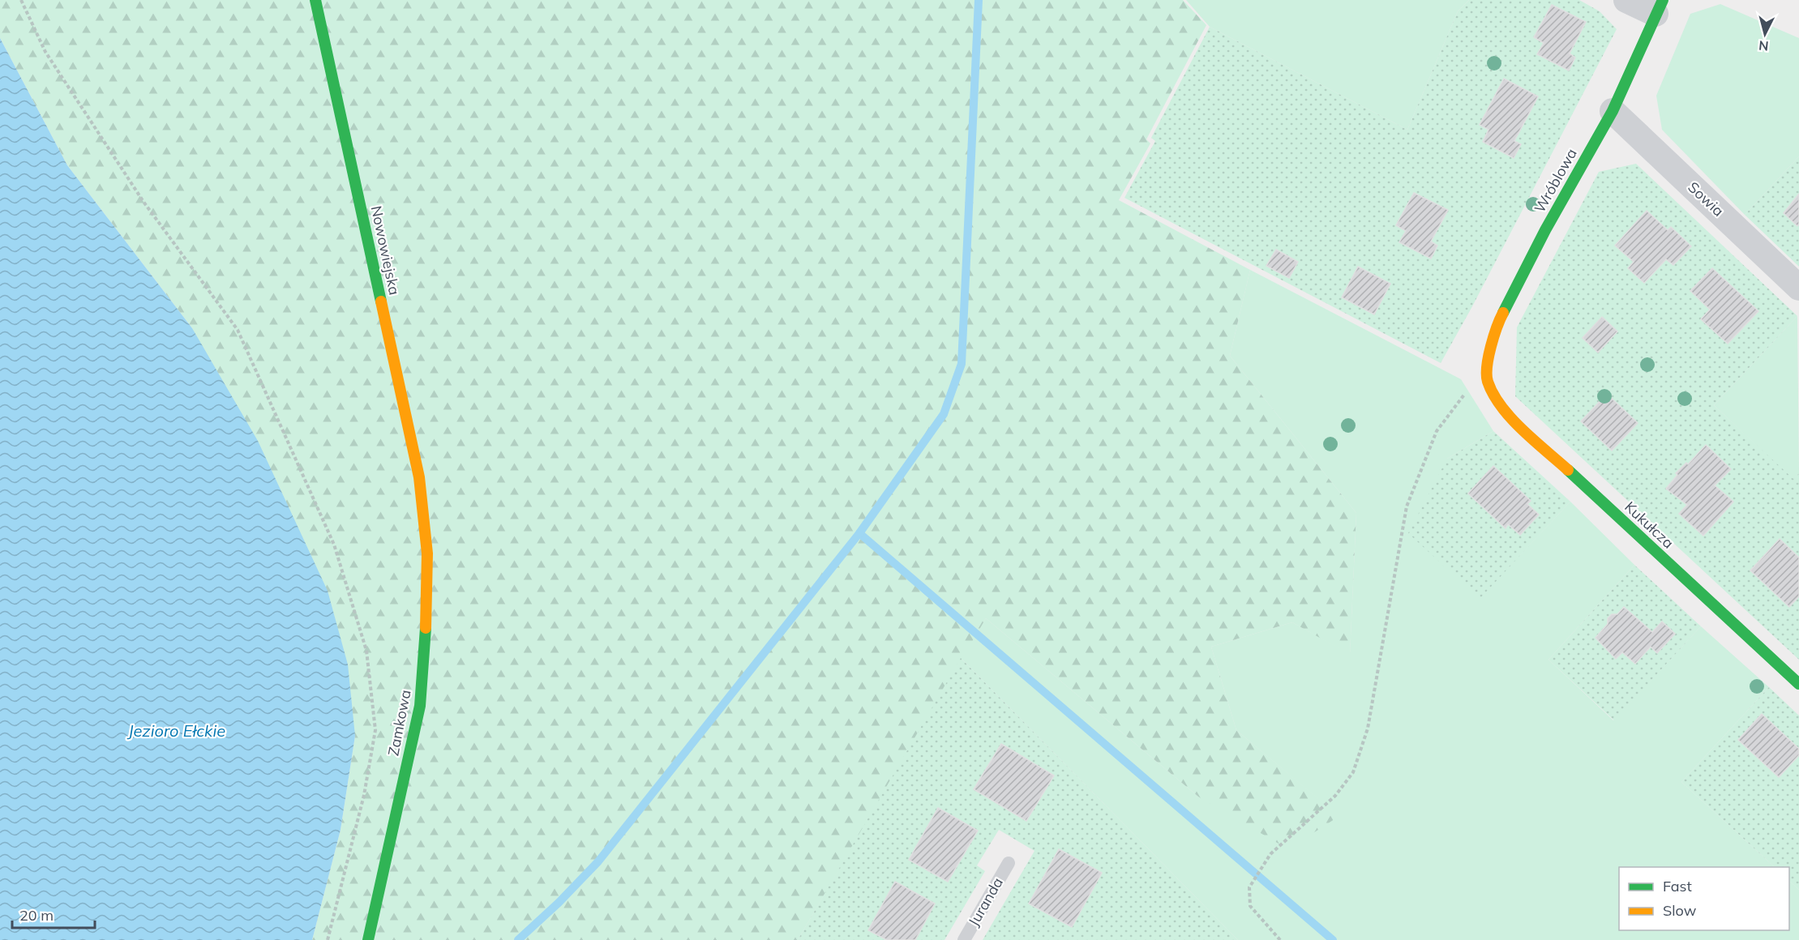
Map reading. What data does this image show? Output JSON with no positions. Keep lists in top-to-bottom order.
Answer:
{
  "streets": {
    "street": [
      "Wróblowa",
      "Sowia",
      "Nowowiejska",
      "Kukułcza",
      "Zamkowa"
    ],
    "lane": ["Juranda"]
  },
  "crossings": [
    ["Wróblowa", "Sowia"],
    ["Wróblowa", "Kukułcza"],
    ["Nowowiejska", "Zamkowa"]
  ],
  "water": ["Jezioro Ełckie"],
  "legend": ["Fast", "Slow"],
  "scale_bar": "20 m",
  "north": "bottom"
}
